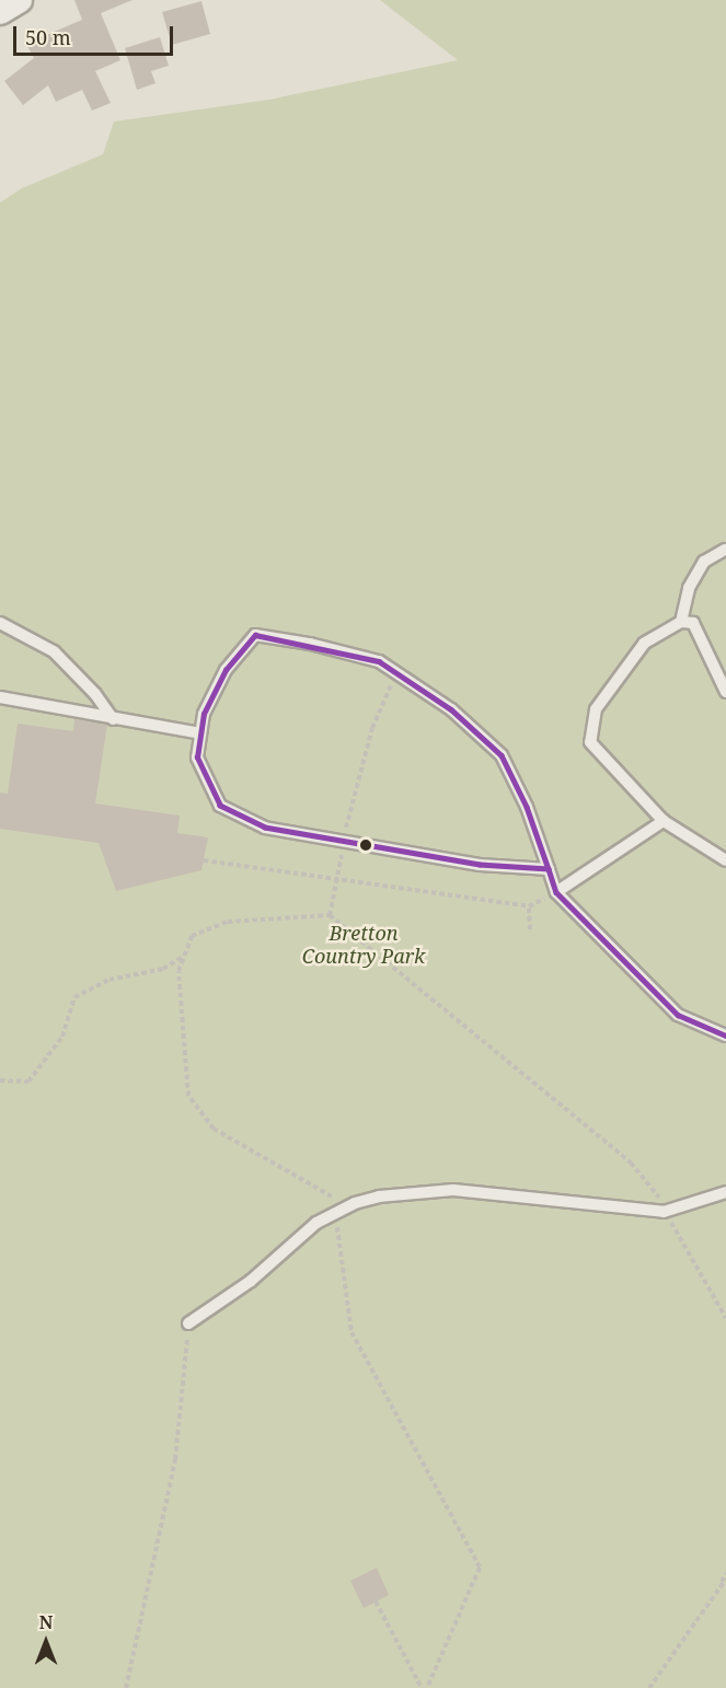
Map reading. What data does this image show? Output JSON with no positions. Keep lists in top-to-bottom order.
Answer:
{
  "parks": ["Bretton Country Park"],
  "scale_bar": "50 m",
  "north": "top"
}
